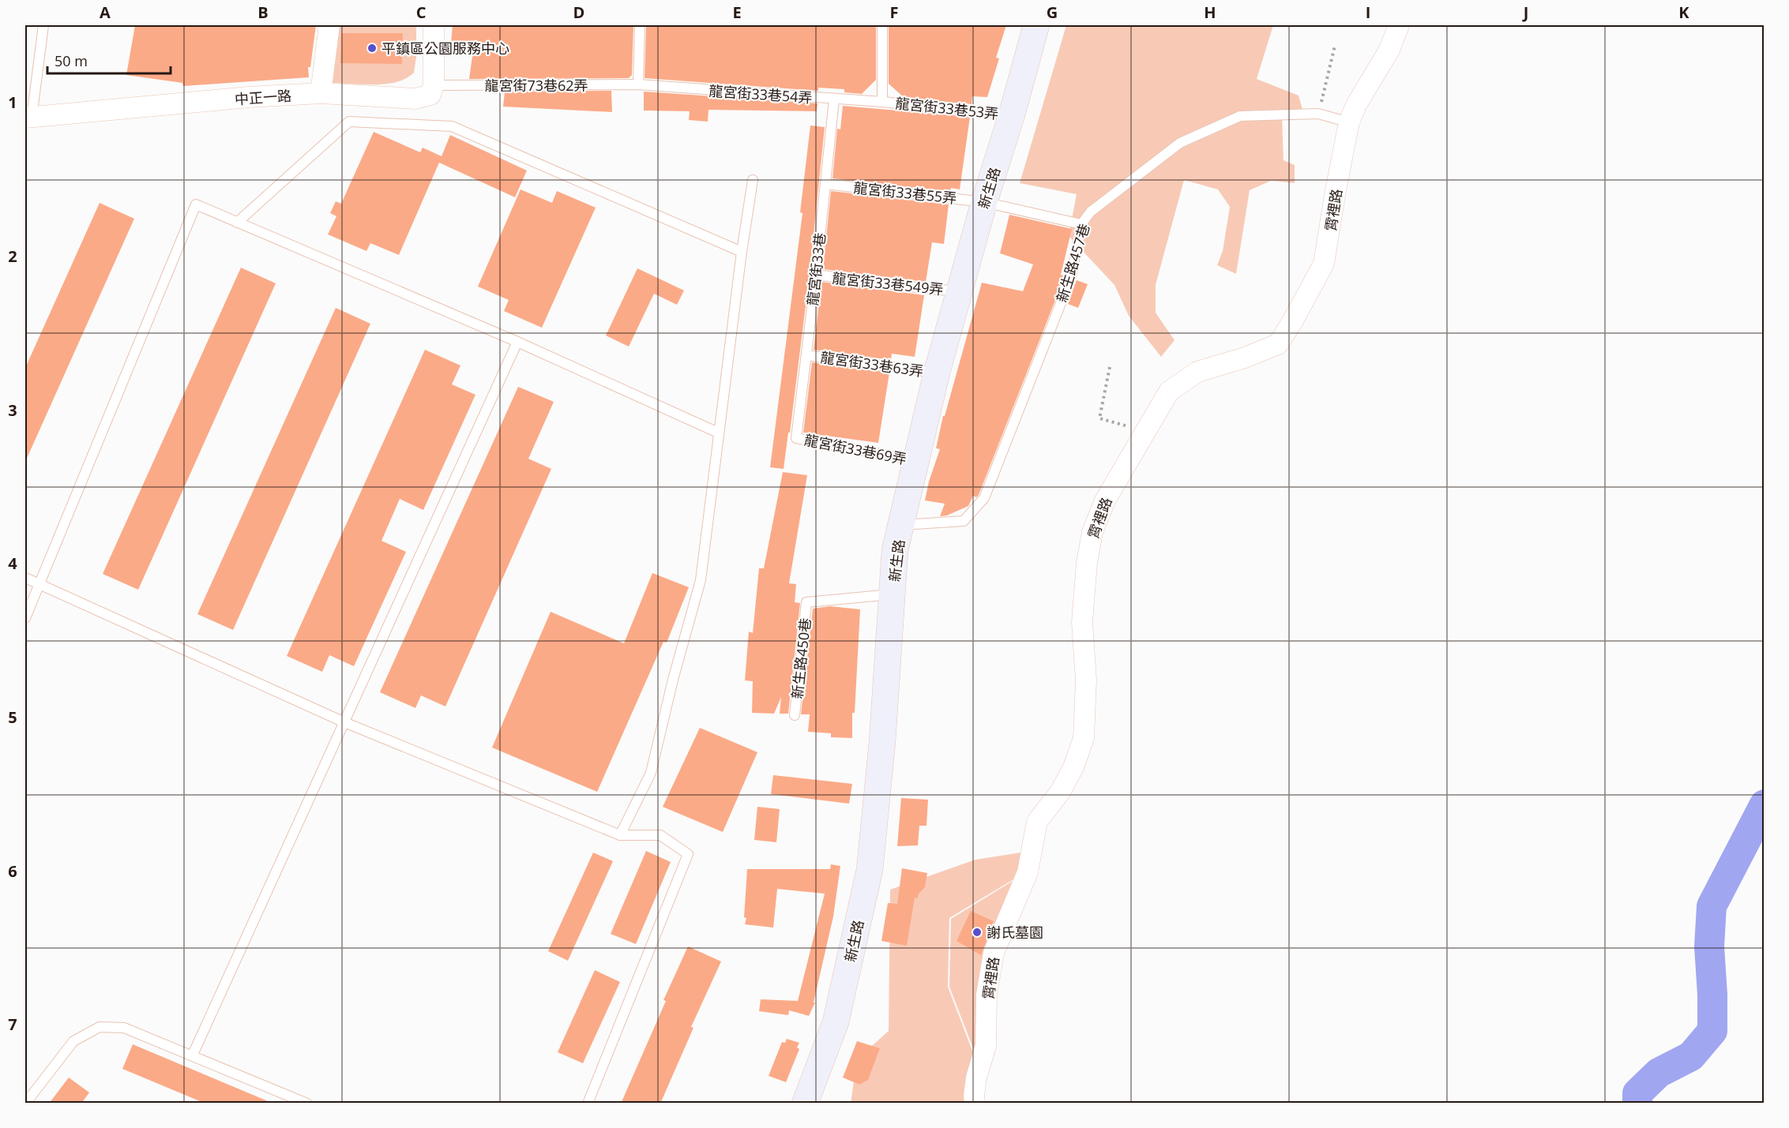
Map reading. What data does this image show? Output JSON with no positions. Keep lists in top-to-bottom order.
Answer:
{
  "streets": {
    "street": ["中正一路", "新生路", "霄裡路"],
    "lane": [
      "龍宮街73巷62弄",
      "龍宮街33巷54弄",
      "龍宮街33巷53弄",
      "龍宮街33巷55弄",
      "新生路457巷",
      "龍宮街33巷",
      "龍宮街33巷549弄",
      "龍宮街33巷63弄",
      "龍宮街33巷69弄",
      "新生路450巷"
    ]
  },
  "crossings": [
    ["龍宮街73巷62弄", "龍宮街33巷54弄"],
    ["龍宮街73巷62弄", "中正一路"],
    ["龍宮街33巷54弄", "龍宮街33巷53弄"],
    ["龍宮街33巷54弄", "龍宮街33巷"],
    ["龍宮街33巷53弄", "新生路"],
    ["新生路", "龍宮街33巷55弄"],
    ["新生路", "新生路457巷"],
    ["新生路", "龍宮街33巷549弄"],
    ["新生路", "龍宮街33巷63弄"],
    ["新生路", "龍宮街33巷69弄"],
    ["新生路", "新生路450巷"],
    ["龍宮街33巷55弄", "新生路457巷"],
    ["龍宮街33巷55弄", "龍宮街33巷"],
    ["霄裡路", "新生路457巷"],
    ["龍宮街33巷", "龍宮街33巷549弄"],
    ["龍宮街33巷", "龍宮街33巷63弄"],
    ["龍宮街33巷", "龍宮街33巷69弄"]
  ],
  "places": ["平鎮區公園服務中心", "謝氏墓園"],
  "scale_bar": "50 m",
  "grid": {
    "columns": [
      "A",
      "B",
      "C",
      "D",
      "E",
      "F",
      "G",
      "H",
      "I",
      "J",
      "K"
    ],
    "rows": [
      "1",
      "2",
      "3",
      "4",
      "5",
      "6",
      "7"
    ]
  }
}
